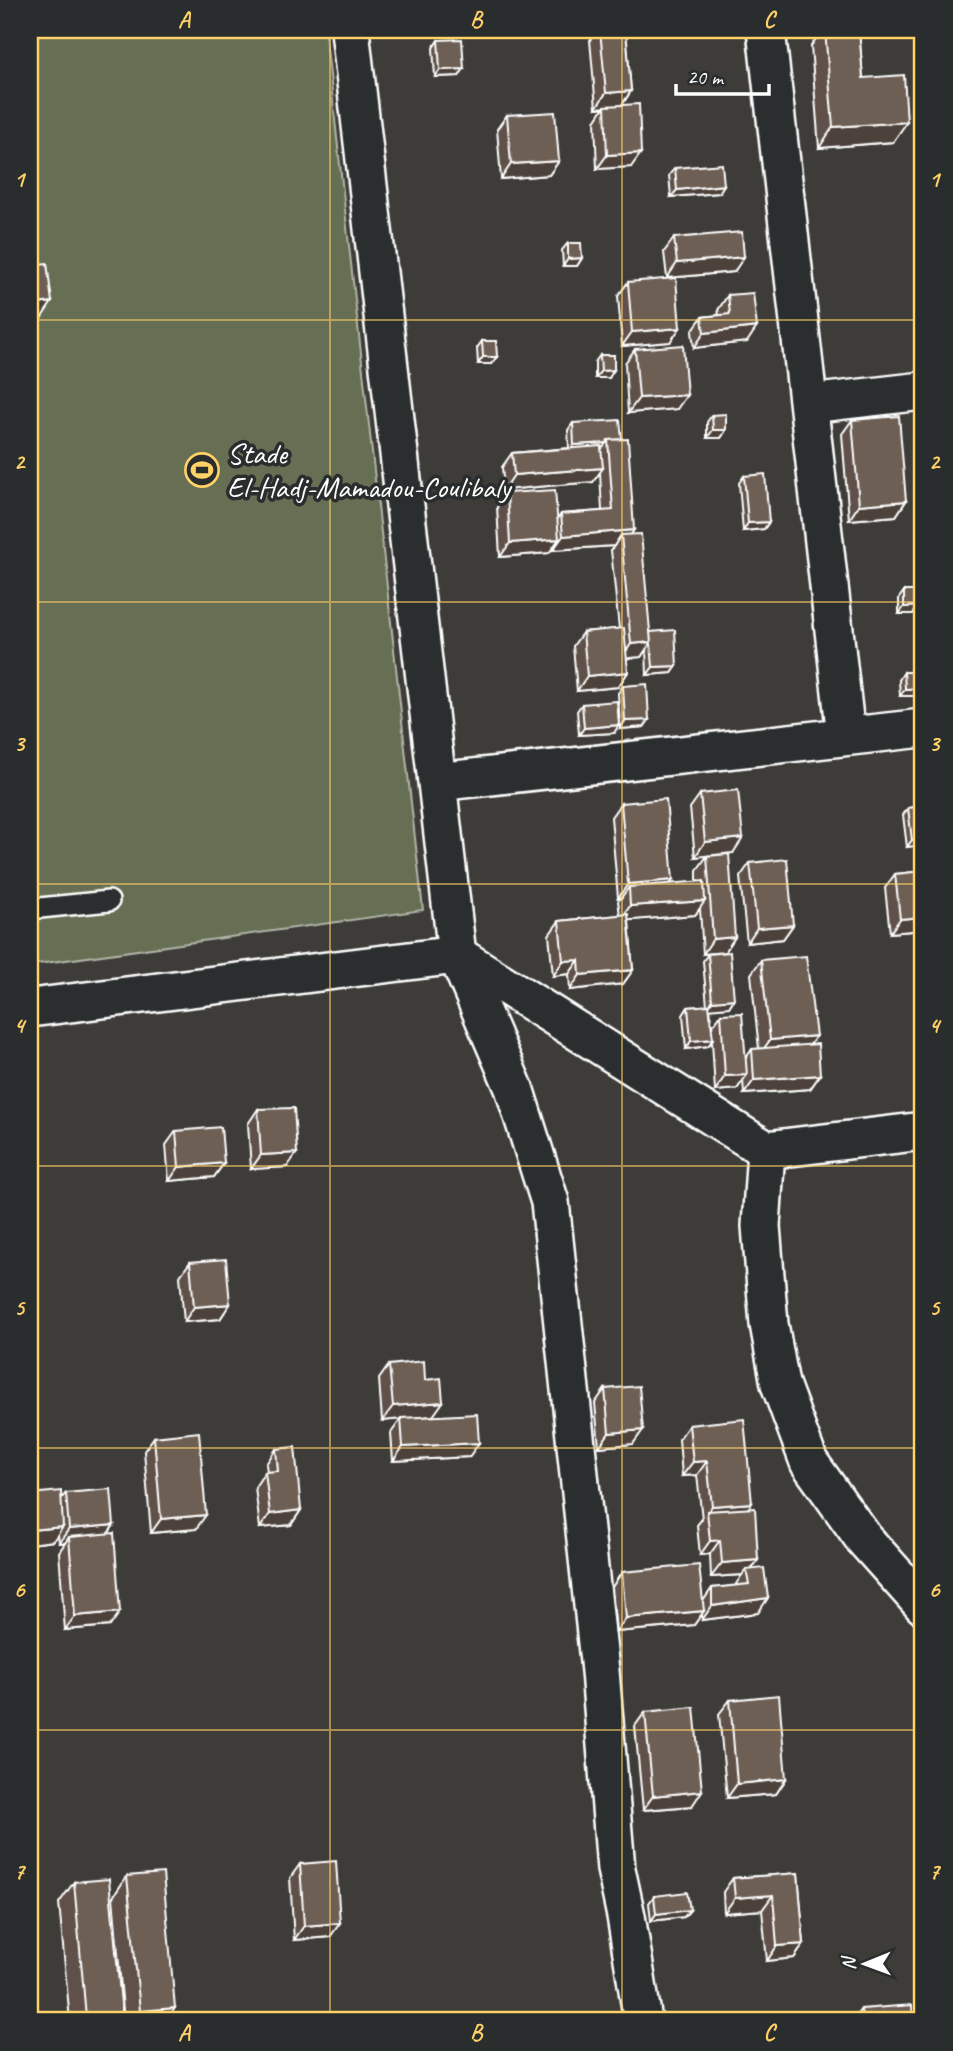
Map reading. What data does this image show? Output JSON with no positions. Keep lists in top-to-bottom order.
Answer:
{
  "places": {
    "sports": ["Stade El-Hadj-Mamadou-Coulibaly"]
  },
  "scale_bar": "20 m",
  "north": "left",
  "grid": {
    "columns": ["A", "B", "C"],
    "rows": [
      "1",
      "2",
      "3",
      "4",
      "5",
      "6",
      "7"
    ]
  }
}
